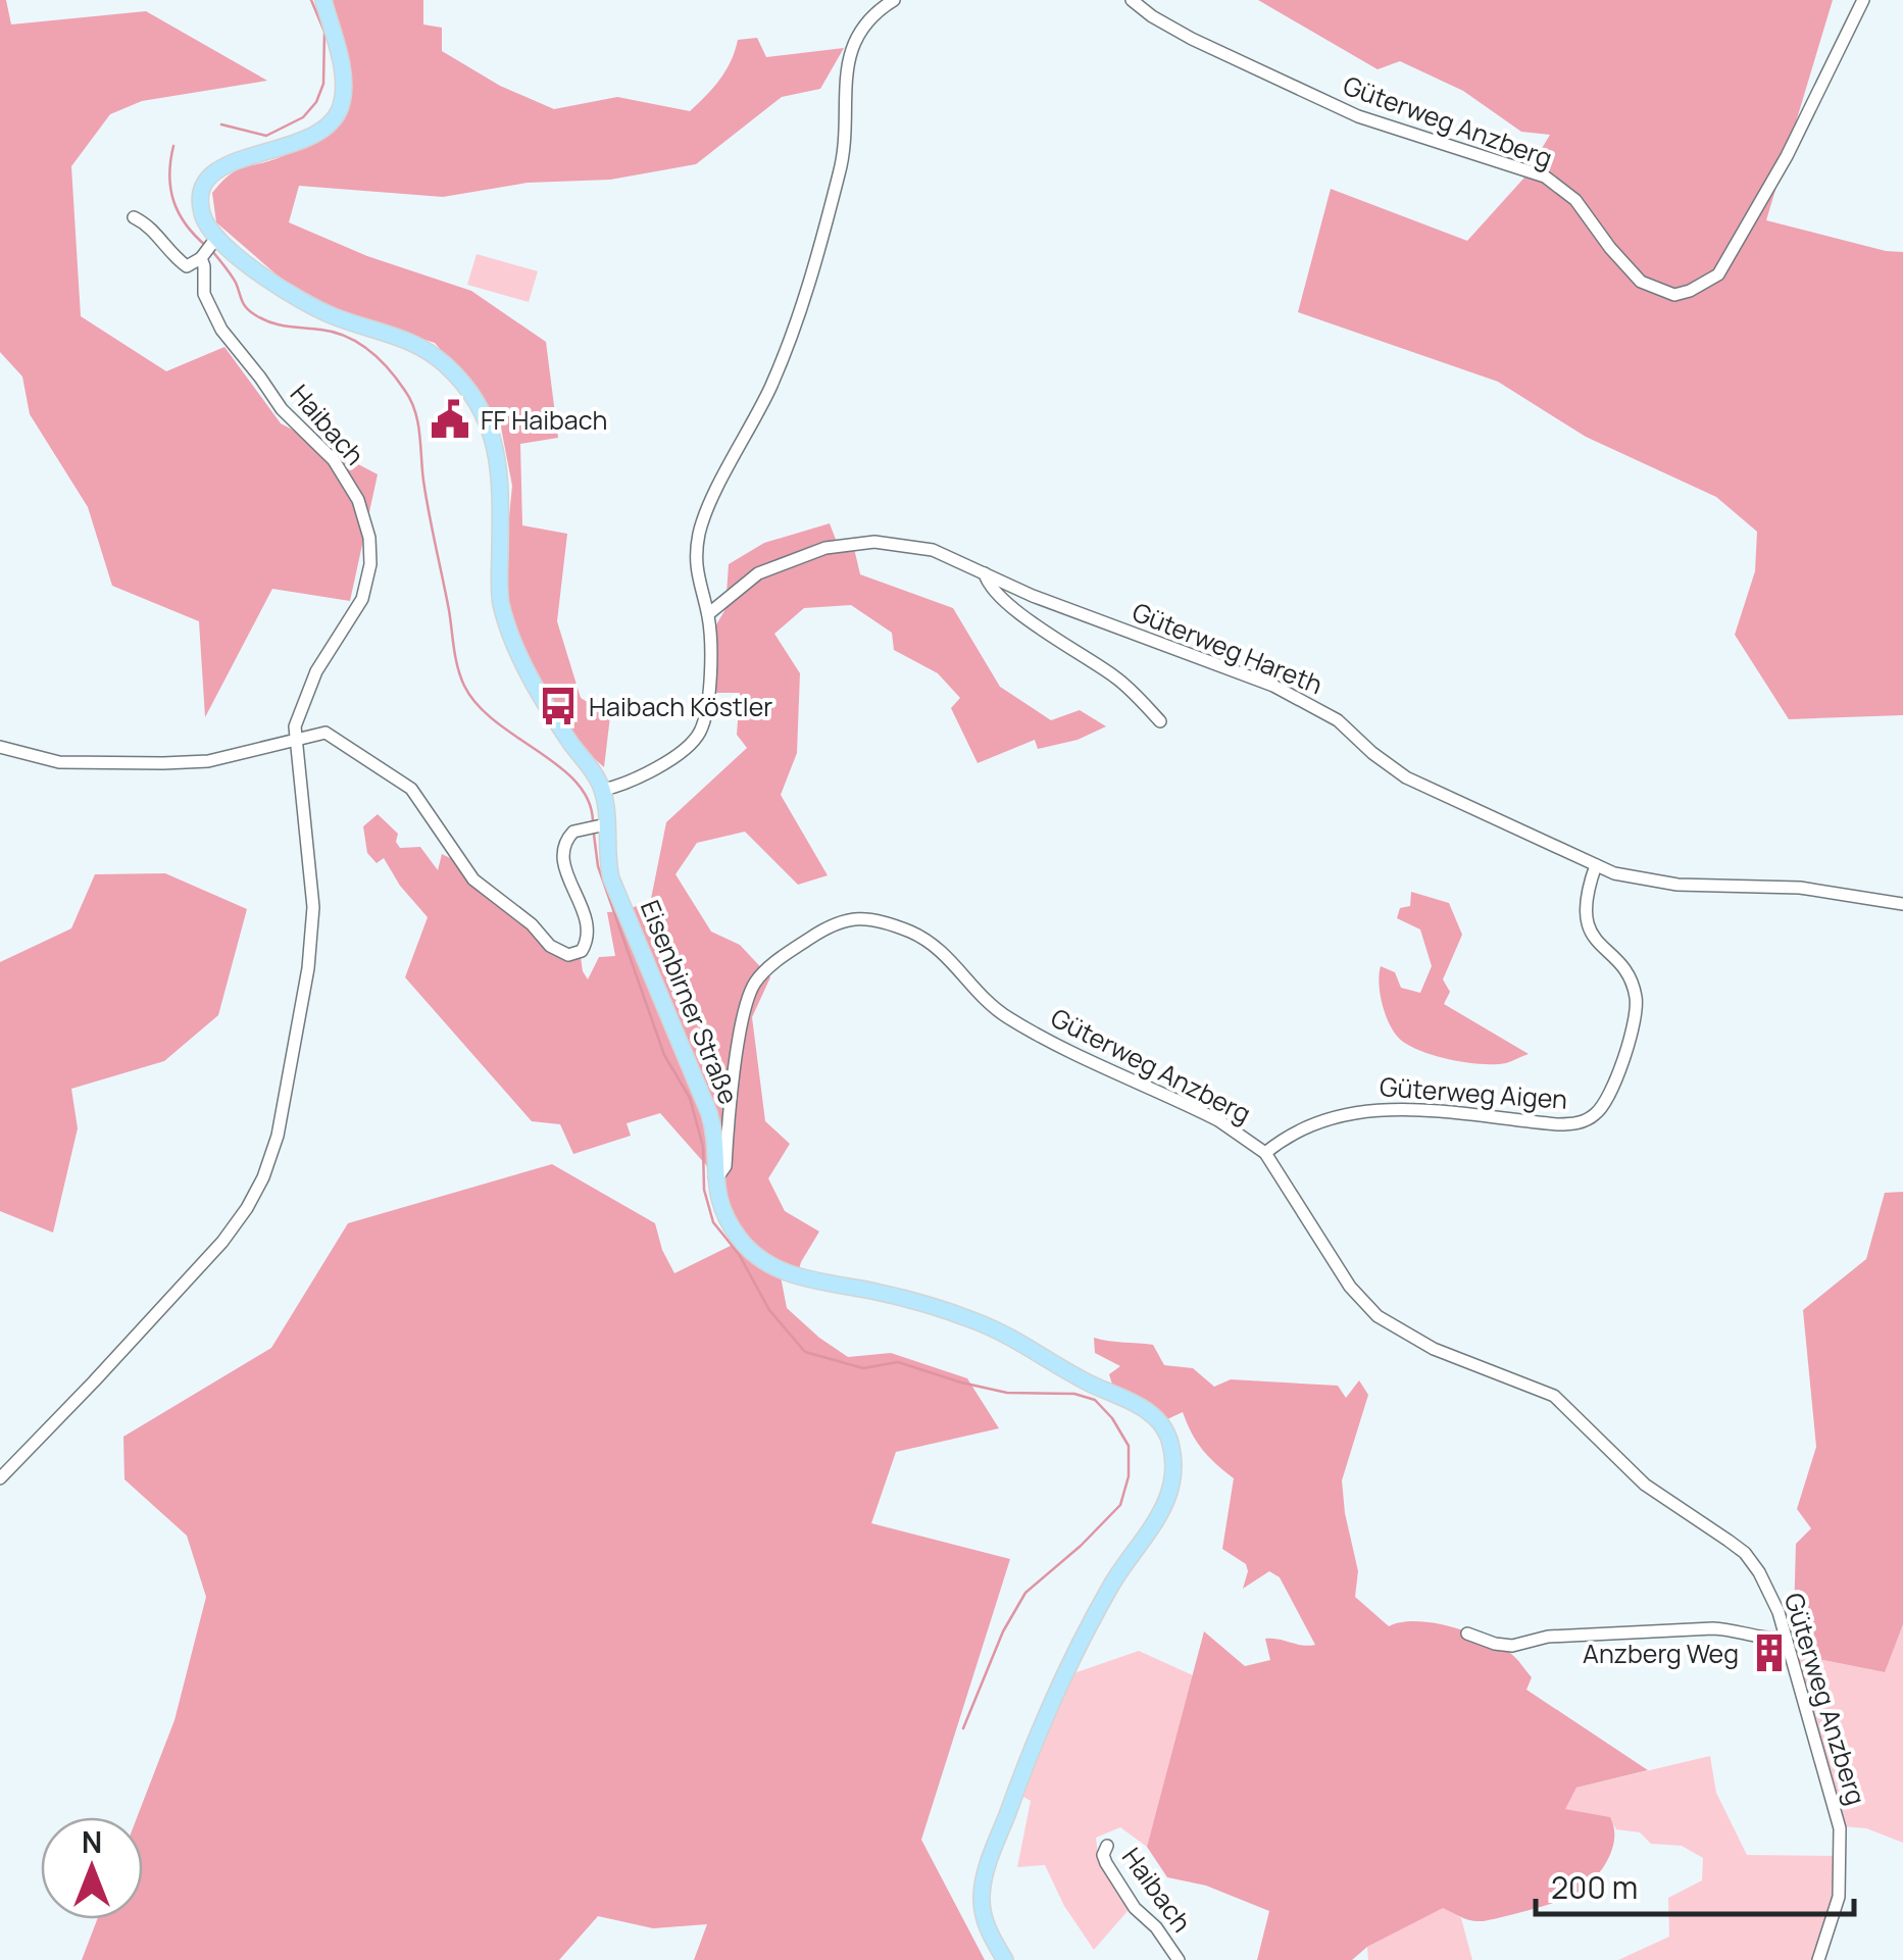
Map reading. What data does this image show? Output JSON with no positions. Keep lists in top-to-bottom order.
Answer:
{
  "streets": {
    "main road": ["Eisenbirner Straße"],
    "street": [
      "Güterweg Anzberg",
      "Haibach",
      "Güterweg Hareth",
      "Güterweg Aigen"
    ]
  },
  "crossings": [
    ["Güterweg Anzberg", "Eisenbirner Straße"],
    ["Güterweg Anzberg", "Güterweg Aigen"],
    ["Haibach", "Eisenbirner Straße"],
    ["Güterweg Hareth", "Güterweg Aigen"]
  ],
  "places": {
    "public building": ["FF Haibach"],
    "bus stop": ["Haibach Köstler"],
    "building": ["Anzberg Weg"]
  },
  "scale_bar": "200 m",
  "north": "top"
}
